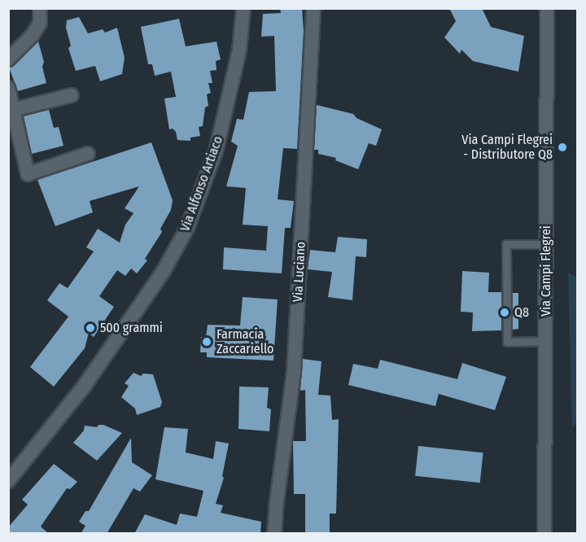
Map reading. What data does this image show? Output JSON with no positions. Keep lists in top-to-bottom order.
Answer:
{
  "streets": {
    "main road": ["Via Alfonso Artiaco", "Via Campi Flegrei", "Via Luciano"]
  },
  "places": [
    "Via Campi Flegrei - Distributore Q8",
    "Q8",
    "500 grammi",
    "Farmacia Zaccariello"
  ]
}
